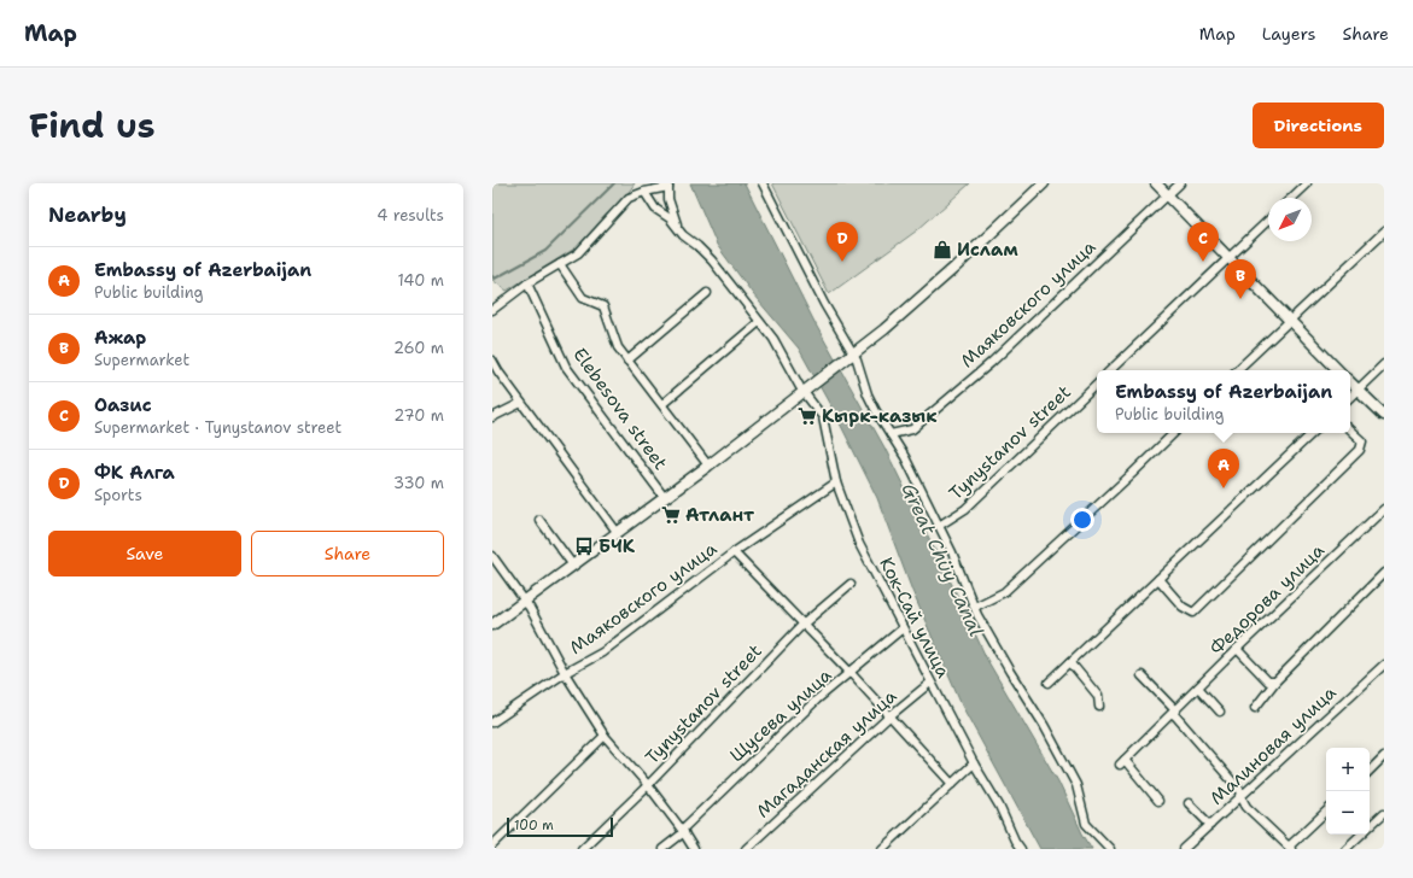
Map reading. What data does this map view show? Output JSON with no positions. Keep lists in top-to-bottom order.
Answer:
{
  "streets": {
    "main road": ["Elebesova street"],
    "street": [
      "Маяковского улица",
      "Tynystanov street",
      "Федорова улица",
      "Кок-Сай улица",
      "Щусева улица",
      "Малиновая улица",
      "Магаданская улица"
    ]
  },
  "crossings": [
    ["Маяковского улица", "Кок-Сай улица"],
    ["Elebesova street", "Кок-Сай улица"],
    ["Кок-Сай улица", "Щусева улица"],
    ["Кок-Сай улица", "Магаданская улица"]
  ],
  "water": ["Great Chüy Canal"],
  "places": {
    "shop": ["Ислам"],
    "supermarket": ["Кырк-казык", "Атлант"],
    "bus stop": ["БЧК"]
  },
  "scale_bar": "100 m",
  "north": "bottom left",
  "page": {
    "header": "Map",
    "nav": ["Map", "Layers", "Share"],
    "title": "Find us",
    "buttons": [
      "Directions",
      ["Save", "Share"]
    ],
    "heading": ["Nearby", "4 results"],
    "pins": [
      "C",
      "D",
      "B",
      "A"
    ],
    "list": [
      {
        "mark": "A",
        "name": "Embassy of Azerbaijan",
        "note": "Public building",
        "value": "140 m"
      },
      {
        "mark": "B",
        "name": "Ажар",
        "note": "Supermarket",
        "value": "260 m"
      },
      {
        "mark": "C",
        "name": "Оазис",
        "note": "Supermarket · Tynystanov street",
        "value": "270 m"
      },
      {
        "mark": "D",
        "name": "ФК Алга",
        "note": "Sports",
        "value": "330 m"
      }
    ],
    "popup": ["Embassy of Azerbaijan", "Public building"],
    "map_buttons": ["+", "−"],
    "scale": "100 m"
  }
}
